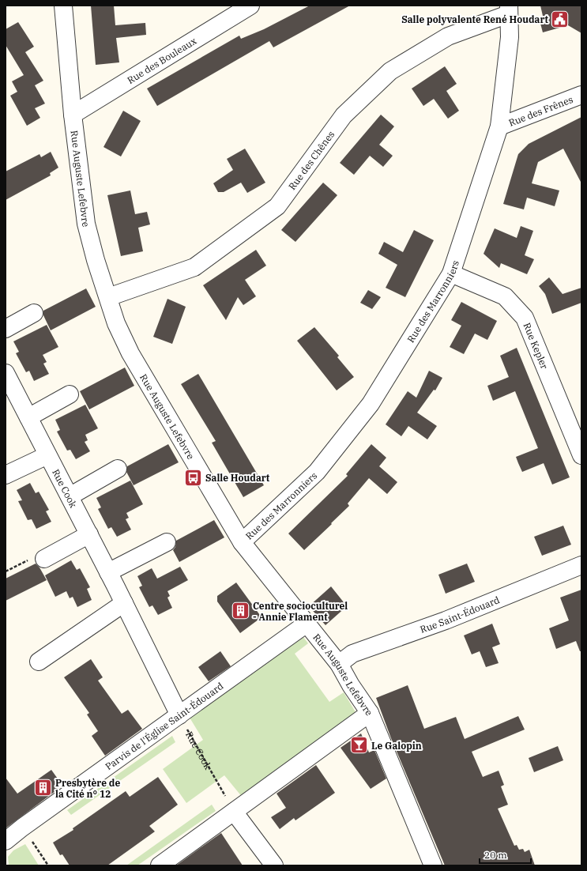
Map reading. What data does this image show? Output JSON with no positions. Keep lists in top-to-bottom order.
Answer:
{
  "streets": {
    "street": [
      "Rue des Bouleaux",
      "Rue des Frênes",
      "Rue des Chênes",
      "Rue Auguste Lefebvre",
      "Rue des Marronniers",
      "Rue Kepler",
      "Rue Cook",
      "Rue Saint-Édouard",
      "Parvis de l'Église Saint-Édouard"
    ]
  },
  "crossings": [
    ["Rue des Bouleaux", "Rue Auguste Lefebvre"],
    ["Rue des Frênes", "Rue des Marronniers"],
    ["Rue des Chênes", "Rue Auguste Lefebvre"],
    ["Rue des Chênes", "Rue des Marronniers"],
    ["Rue Auguste Lefebvre", "Rue des Marronniers"],
    ["Rue Auguste Lefebvre", "Rue Saint-Édouard"],
    ["Rue Auguste Lefebvre", "Parvis de l'Église Saint-Édouard"],
    ["Rue des Marronniers", "Rue Kepler"],
    ["Rue Cook", "Parvis de l'Église Saint-Édouard"]
  ],
  "places": {
    "public building": ["Salle polyvalente René Houdart"],
    "bus stop": ["Salle Houdart"],
    "building": ["Centre socioculturel - Annie Flament", "Presbytère de la Cité n° 12"],
    "bar": ["Le Galopin"]
  },
  "scale_bar": "20 m"
}
